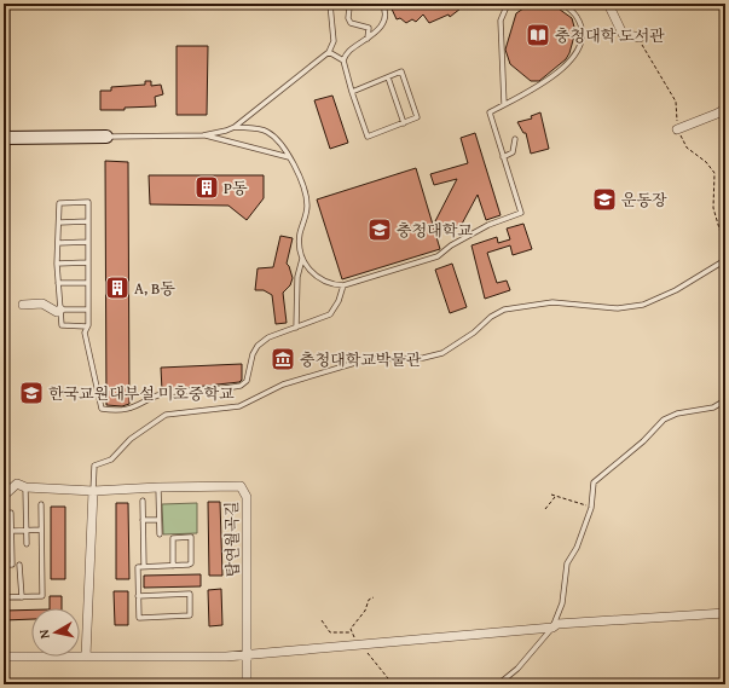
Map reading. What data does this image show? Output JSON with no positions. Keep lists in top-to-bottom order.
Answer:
{
  "streets": {
    "street": ["탑연월곡길"]
  },
  "places": {
    "library": ["충청대학 도서관"],
    "building": ["P동", "A, B동"],
    "school or university": ["운동장", "충청대학교", "한국교원대부설 미호중학교"],
    "museum": ["충청대학교박물관"]
  },
  "north": "left"
}
